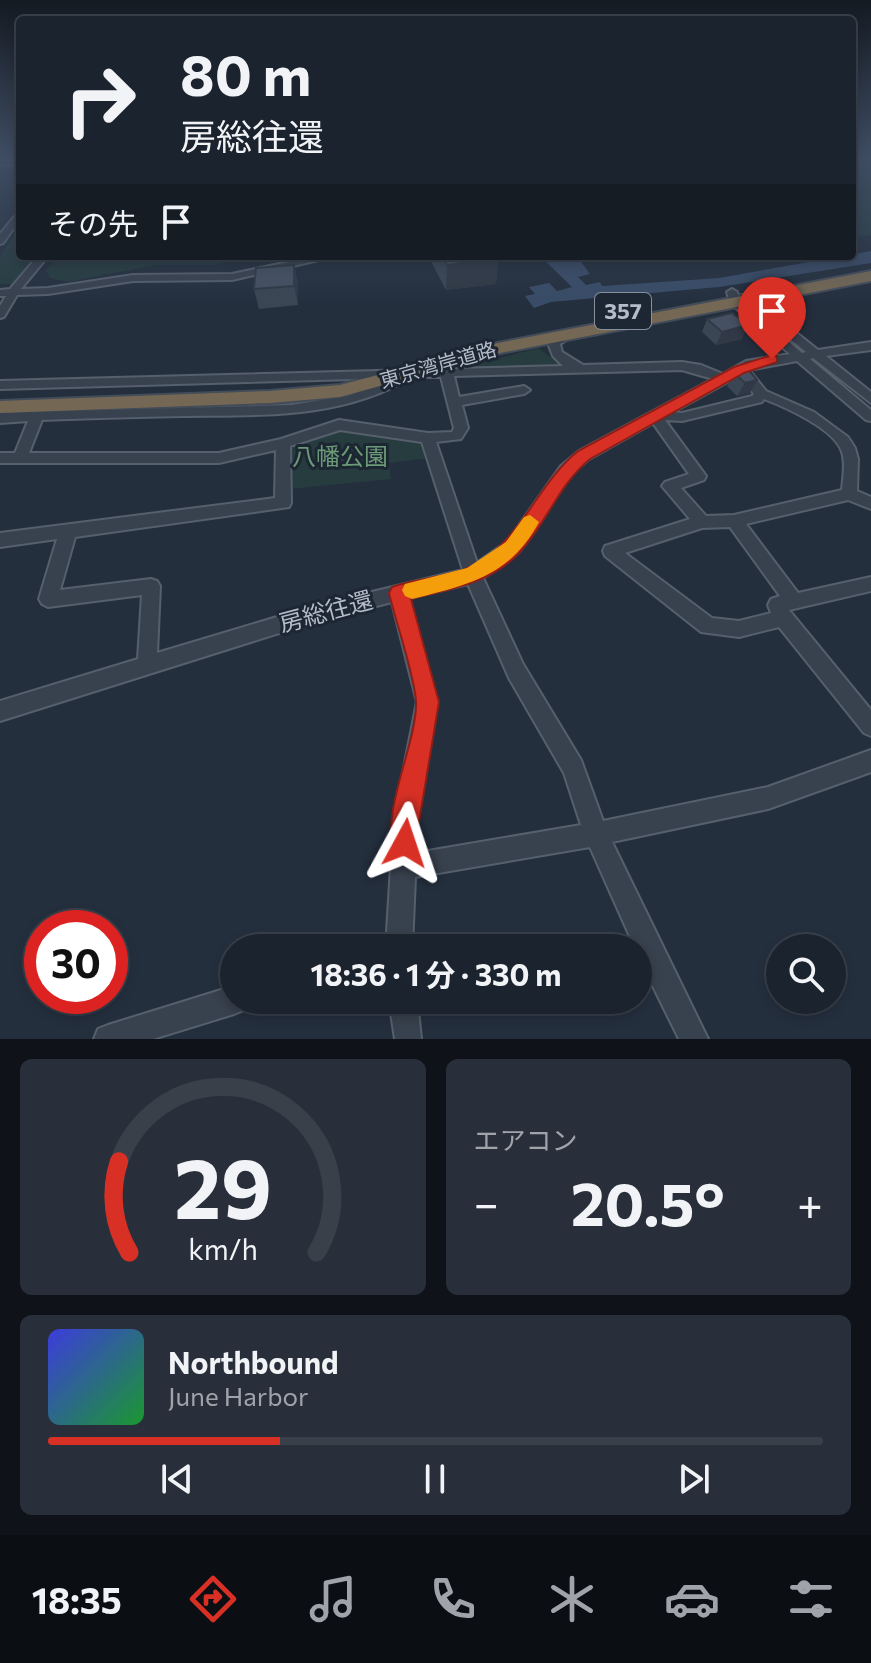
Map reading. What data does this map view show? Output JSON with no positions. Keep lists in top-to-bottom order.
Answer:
{
  "streets": {
    "highway": ["357", "東京湾岸道路"],
    "street": ["房総往還"]
  },
  "parks": ["八幡公園"],
  "page": {
    "turn": ["80 m", "房総往還"],
    "then": "その先",
    "limit": "30",
    "trip": "18:36 · 1 分 · 330 m",
    "tile": "エアコン",
    "heat": ["−", "20.5°", "+"],
    "song": ["Northbound", "June Harbor"],
    "tabs": "18:35",
    "gauge": ["29", "km/h"]
  }
}
